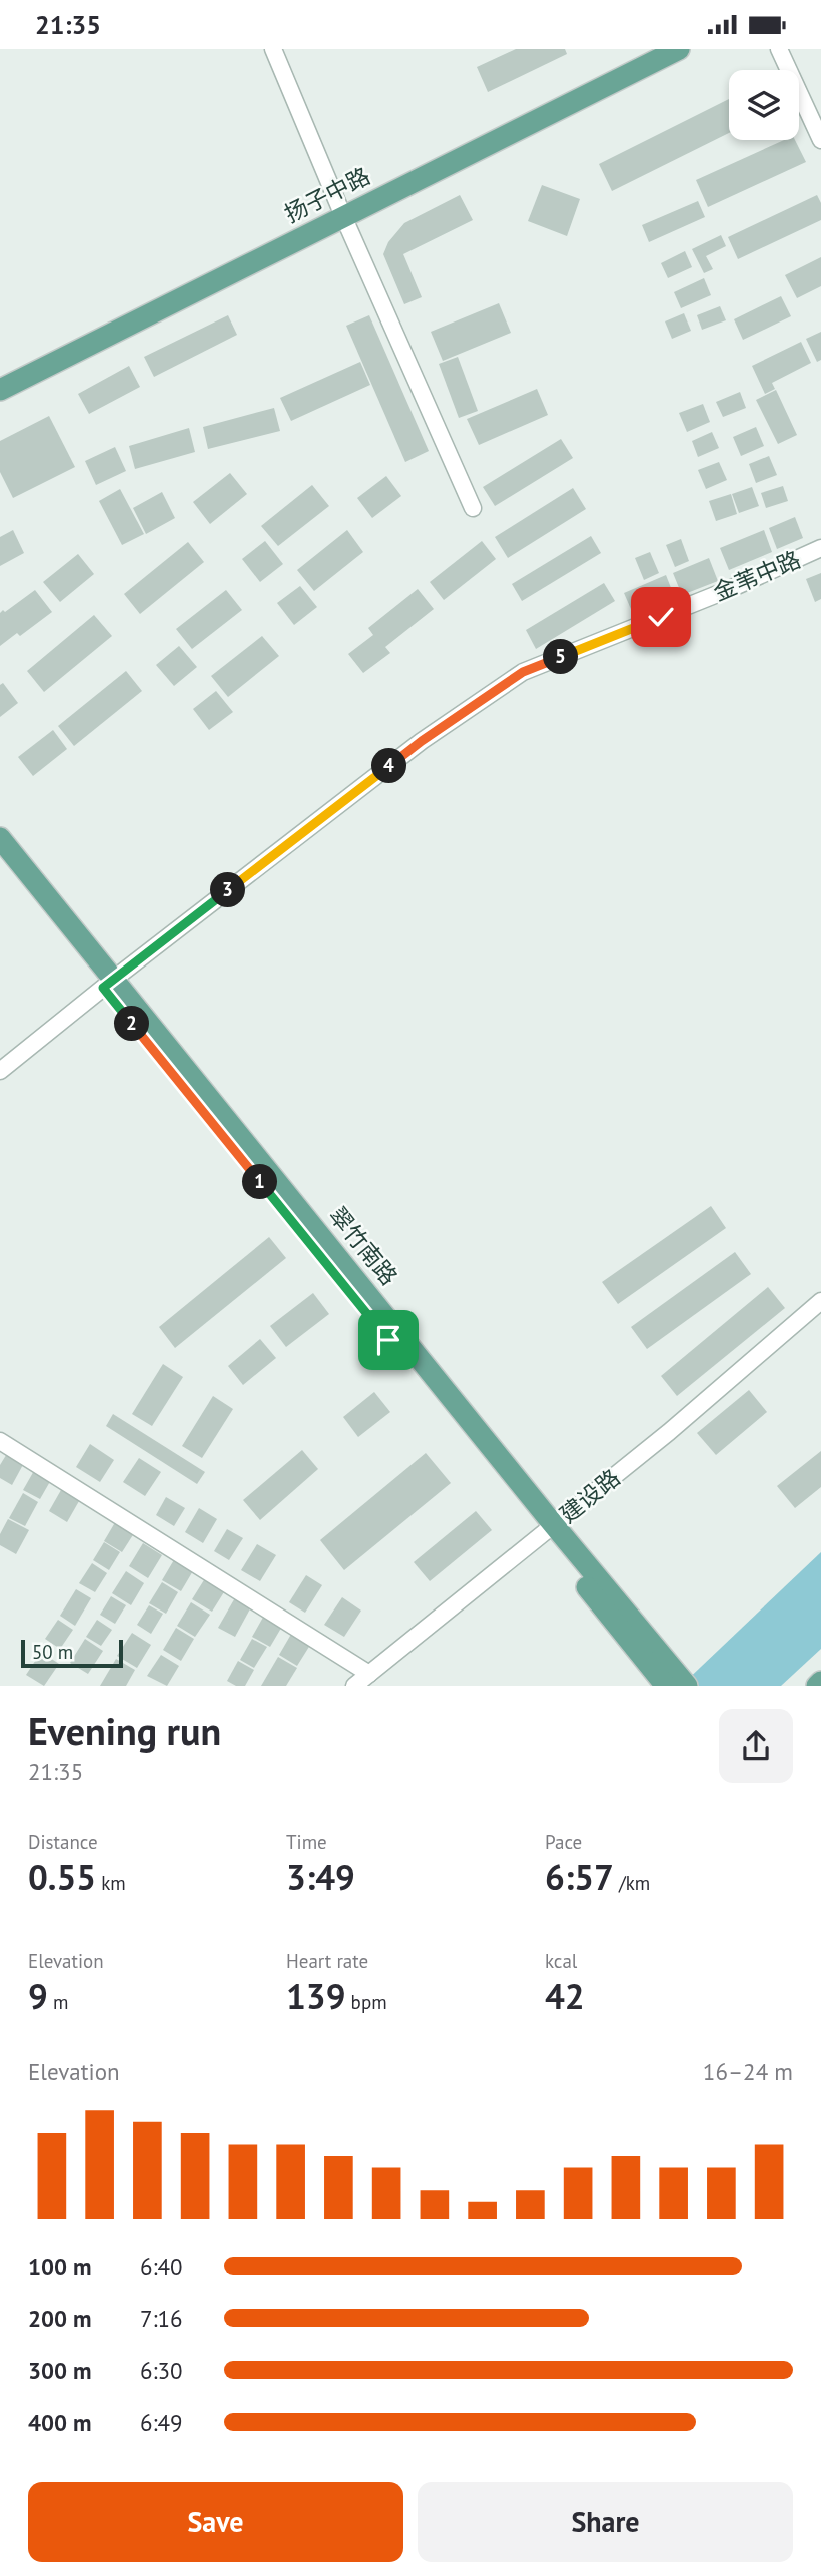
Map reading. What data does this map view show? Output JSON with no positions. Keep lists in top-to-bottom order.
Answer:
{
  "streets": {
    "main road": ["扬子中路", "翠竹南路"],
    "street": ["金苇中路", "建设路"]
  },
  "crossings": [
    ["金苇中路", "翠竹南路"],
    ["翠竹南路", "建设路"]
  ],
  "scale_bar": "50 m",
  "page": {
    "status": "21:35",
    "pins": [
      "5",
      "4",
      "3",
      "2",
      "1"
    ],
    "scale": "50 m",
    "heading": ["Evening run", "21:35"],
    "stats": [
      ["Distance", "0.55 km"],
      ["Time", "3:49"],
      ["Pace", "6:57 /km"],
      ["Elevation", "9 m"],
      ["Heart rate", "139 bpm"],
      ["kcal", "42"]
    ],
    "chart": ["Elevation", "16–24 m"],
    "list": [
      {
        "name": "100 m",
        "note": "6:40"
      },
      {
        "name": "200 m",
        "note": "7:16"
      },
      {
        "name": "300 m",
        "note": "6:30"
      },
      {
        "name": "400 m",
        "note": "6:49"
      }
    ],
    "buttons": ["Save", "Share"]
  }
}
